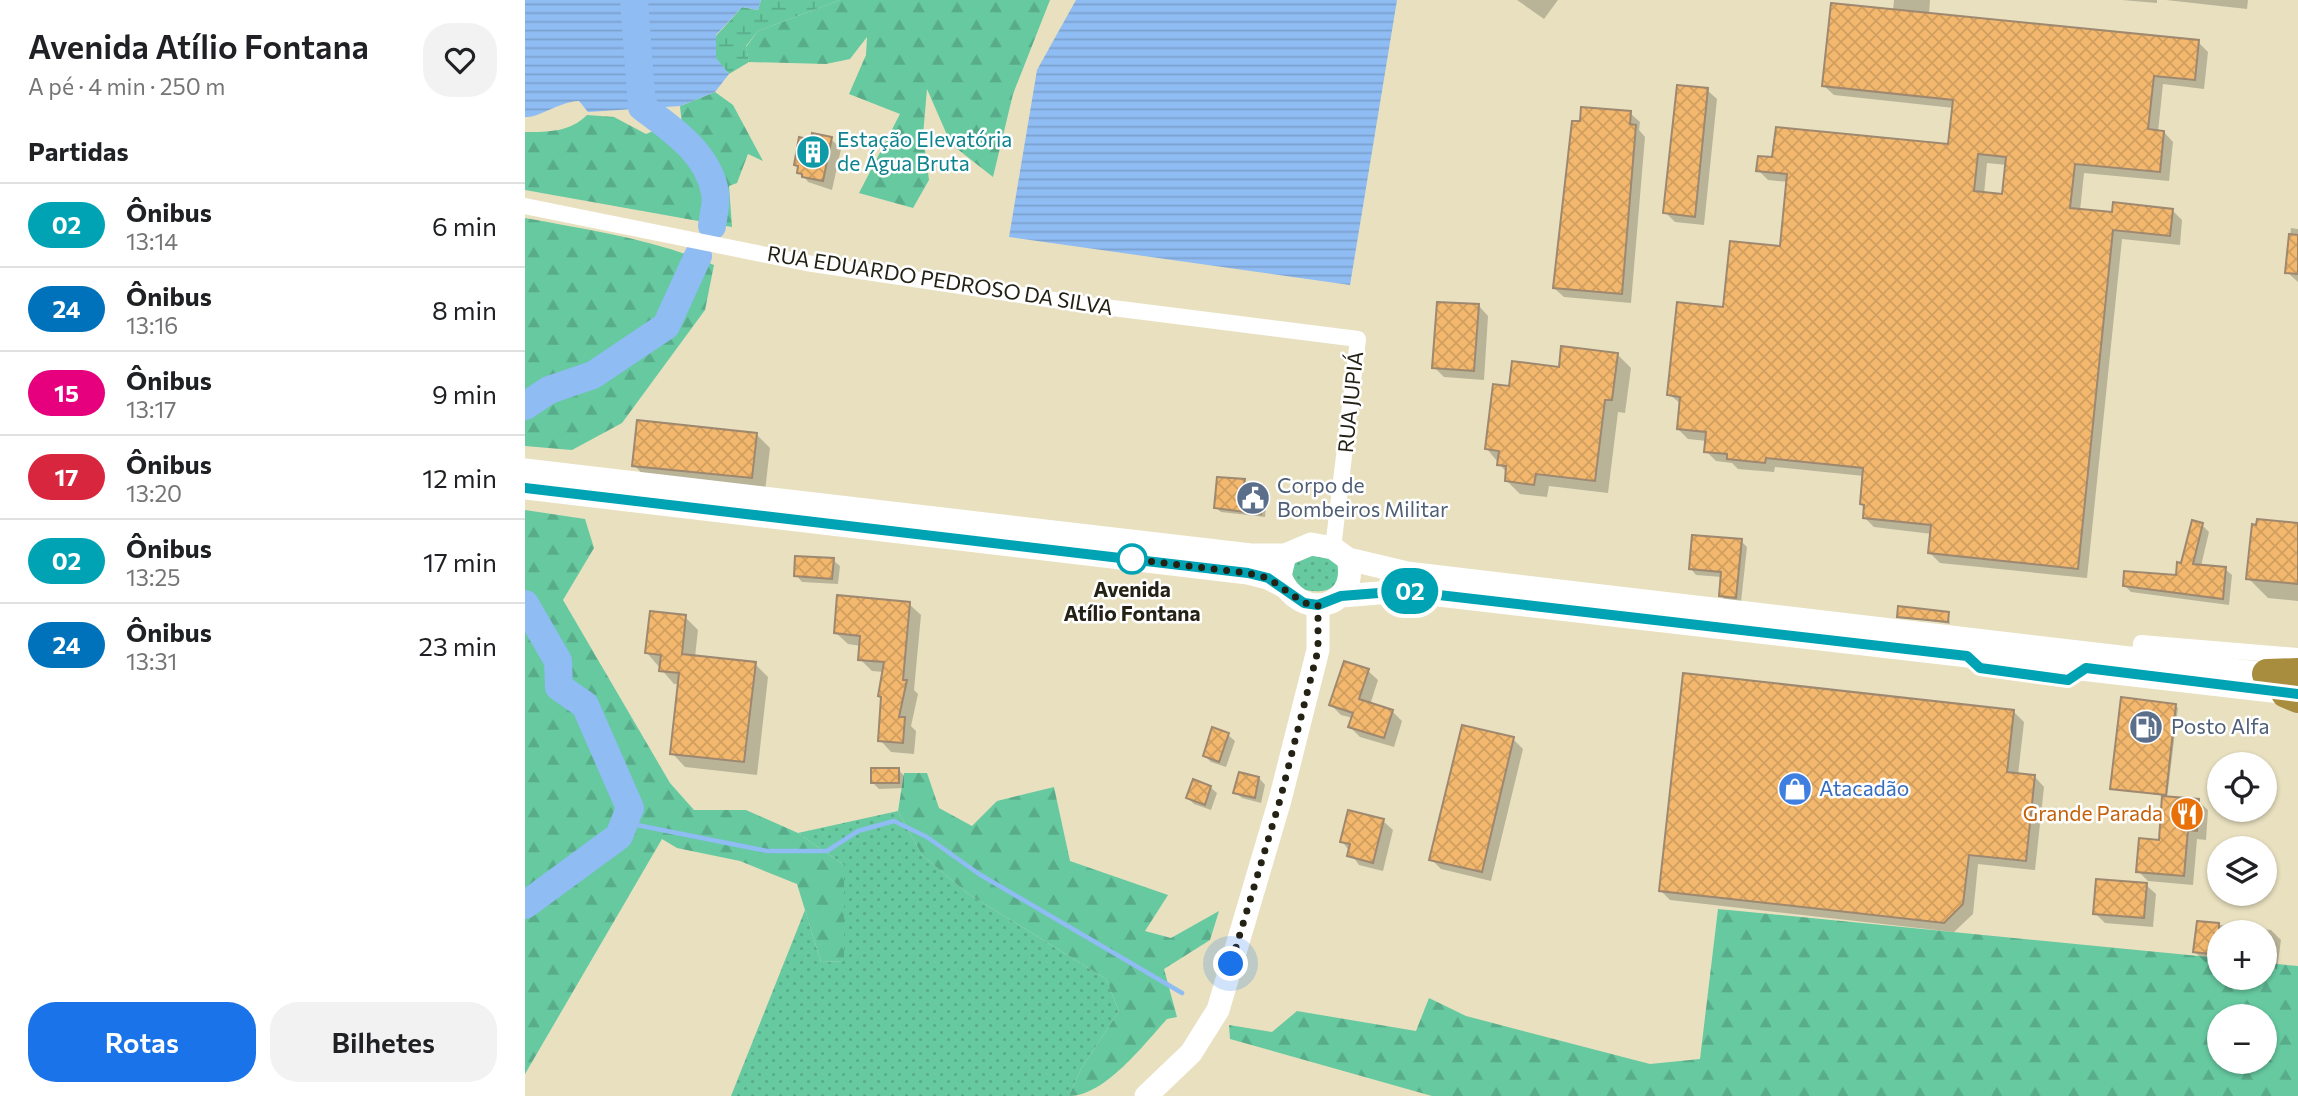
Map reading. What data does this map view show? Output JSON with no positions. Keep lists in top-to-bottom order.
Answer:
{
  "streets": {
    "street": ["RUA EDUARDO PEDROSO DA SILVA", "RUA JUPIÁ"]
  },
  "crossings": [
    ["RUA EDUARDO PEDROSO DA SILVA", "RUA JUPIÁ"]
  ],
  "places": {
    "building": ["Estação Elevatória de Água Bruta"],
    "public building": ["Corpo de Bombeiros Militar"],
    "other": ["Avenida Atílio Fontana"],
    "fuel station": ["Posto Alfa"],
    "shop": ["Atacadão"],
    "restaurant": ["Grande Parada"]
  },
  "lines": ["bus line 02"],
  "page": {
    "heading": [
      ["Avenida Atílio Fontana", "A pé · 4 min · 250 m"],
      "Partidas"
    ],
    "on_map": "02",
    "list": [
      {
        "mark": "02",
        "name": "Ônibus",
        "note": "13:14",
        "value": "6 min"
      },
      {
        "mark": "24",
        "name": "Ônibus",
        "note": "13:16",
        "value": "8 min"
      },
      {
        "mark": "15",
        "name": "Ônibus",
        "note": "13:17",
        "value": "9 min"
      },
      {
        "mark": "17",
        "name": "Ônibus",
        "note": "13:20",
        "value": "12 min"
      },
      {
        "mark": "02",
        "name": "Ônibus",
        "note": "13:25",
        "value": "17 min"
      },
      {
        "mark": "24",
        "name": "Ônibus",
        "note": "13:31",
        "value": "23 min"
      }
    ],
    "map_buttons": ["+", "−"],
    "buttons": ["Rotas", "Bilhetes"]
  }
}
